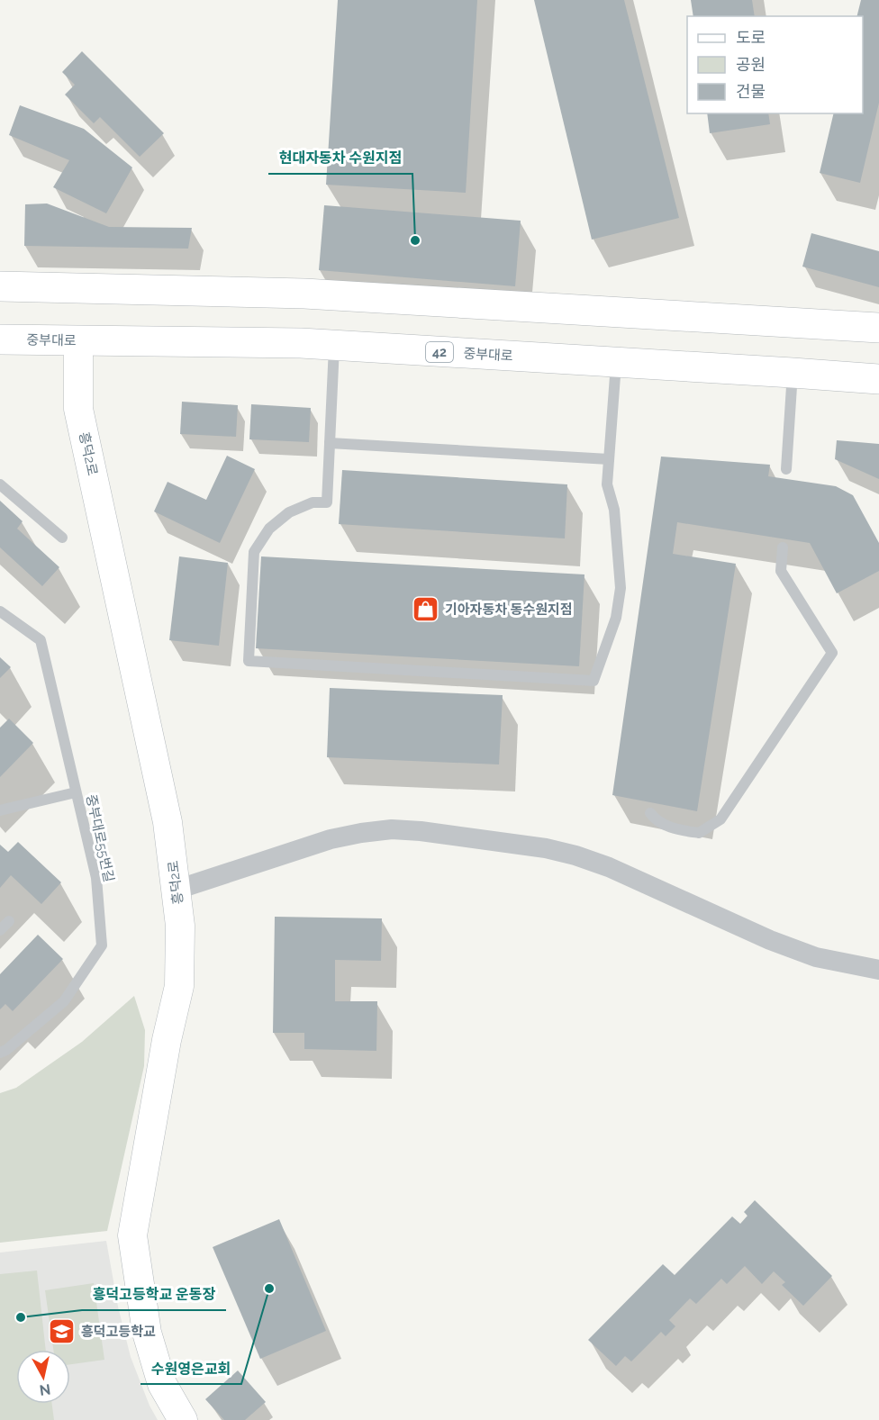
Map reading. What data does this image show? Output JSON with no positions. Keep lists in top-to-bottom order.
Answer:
{
  "streets": {
    "main road": ["중부대로", "42"],
    "street": ["흥덕2로"],
    "lane": ["중부대로55번길"]
  },
  "crossings": [
    ["중부대로", "흥덕2로"]
  ],
  "places": {
    "other": ["현대자동차 수원지점", "수원영은교회", "흥덕고등학교 운동장"],
    "shop": ["기아자동차 동수원지점"],
    "school or university": ["흥덕고등학교"]
  },
  "legend": ["도로", "공원", "건물"],
  "north": "bottom"
}
